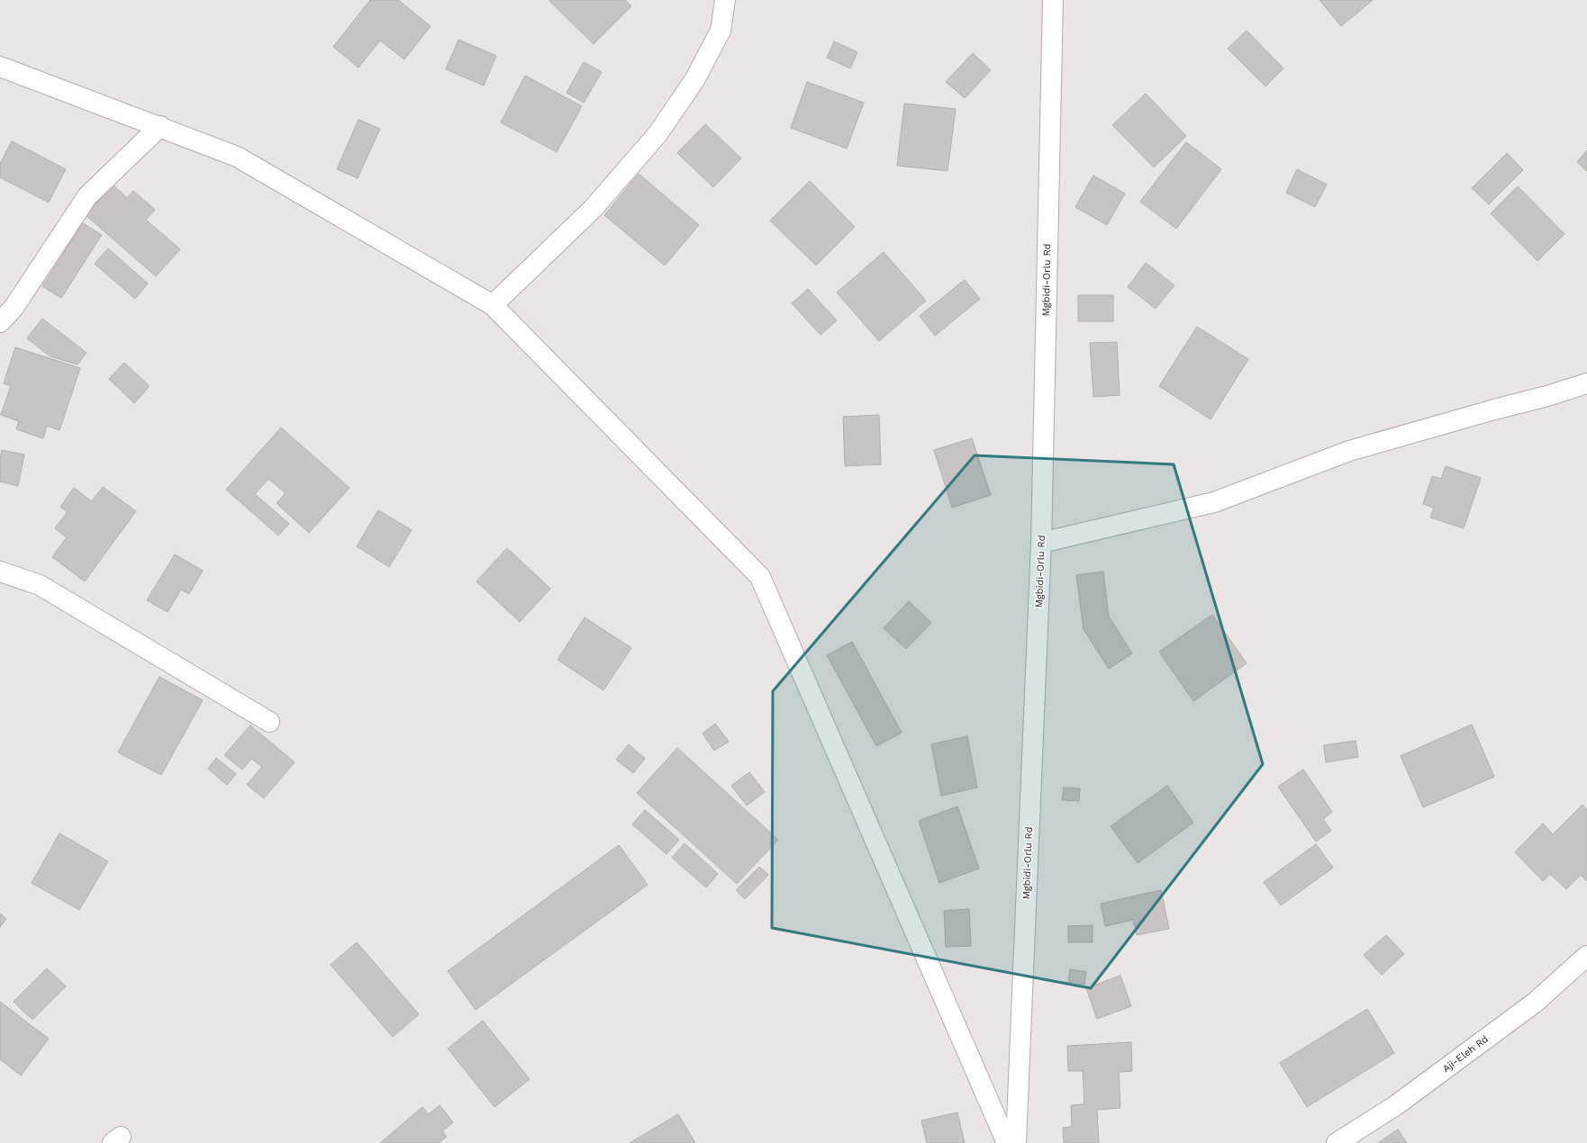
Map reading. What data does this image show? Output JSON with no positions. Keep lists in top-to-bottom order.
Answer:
{
  "streets": {
    "street": ["Mgbidi-Orlu Rd", "Aji-Eleh Rd"]
  }
}
